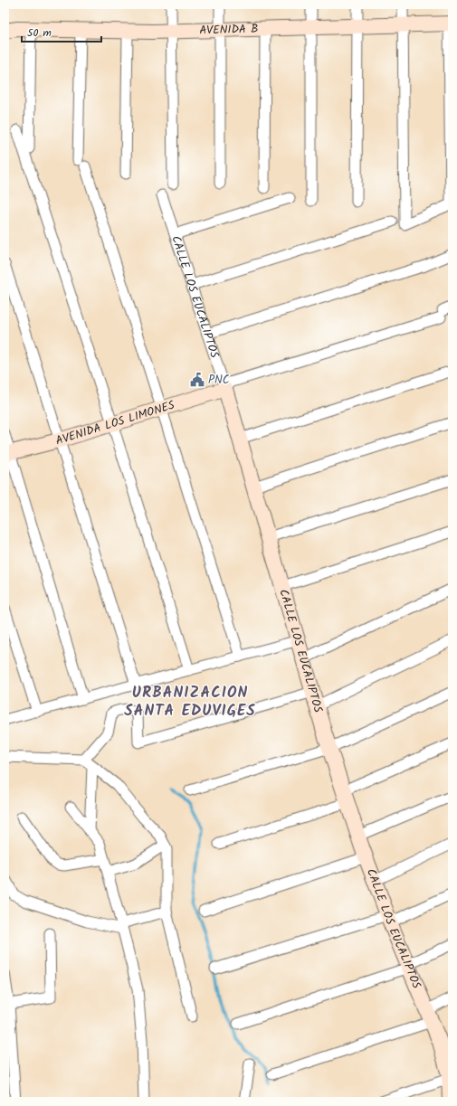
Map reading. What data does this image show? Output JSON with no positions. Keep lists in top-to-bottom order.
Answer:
{
  "streets": {
    "street": ["AVENIDA B", "CALLE LOS EUCALIPTOS", "AVENIDA LOS LIMONES"]
  },
  "crossings": [
    ["CALLE LOS EUCALIPTOS", "AVENIDA LOS LIMONES"]
  ],
  "districts": ["URBANIZACION SANTA EDUVIGES"],
  "places": {
    "public building": ["PNC"]
  },
  "scale_bar": "50 m"
}
